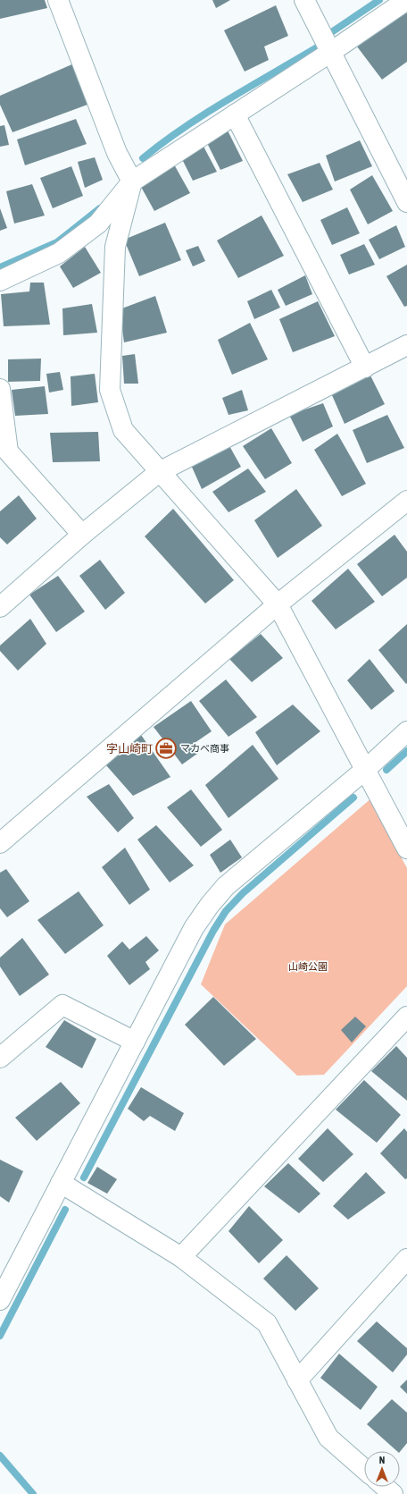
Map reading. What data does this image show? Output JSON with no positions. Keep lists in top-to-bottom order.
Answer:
{
  "districts": ["字山崎町"],
  "parks": ["山崎公園"],
  "places": {
    "office": ["マカベ商事"]
  },
  "north": "top"
}
